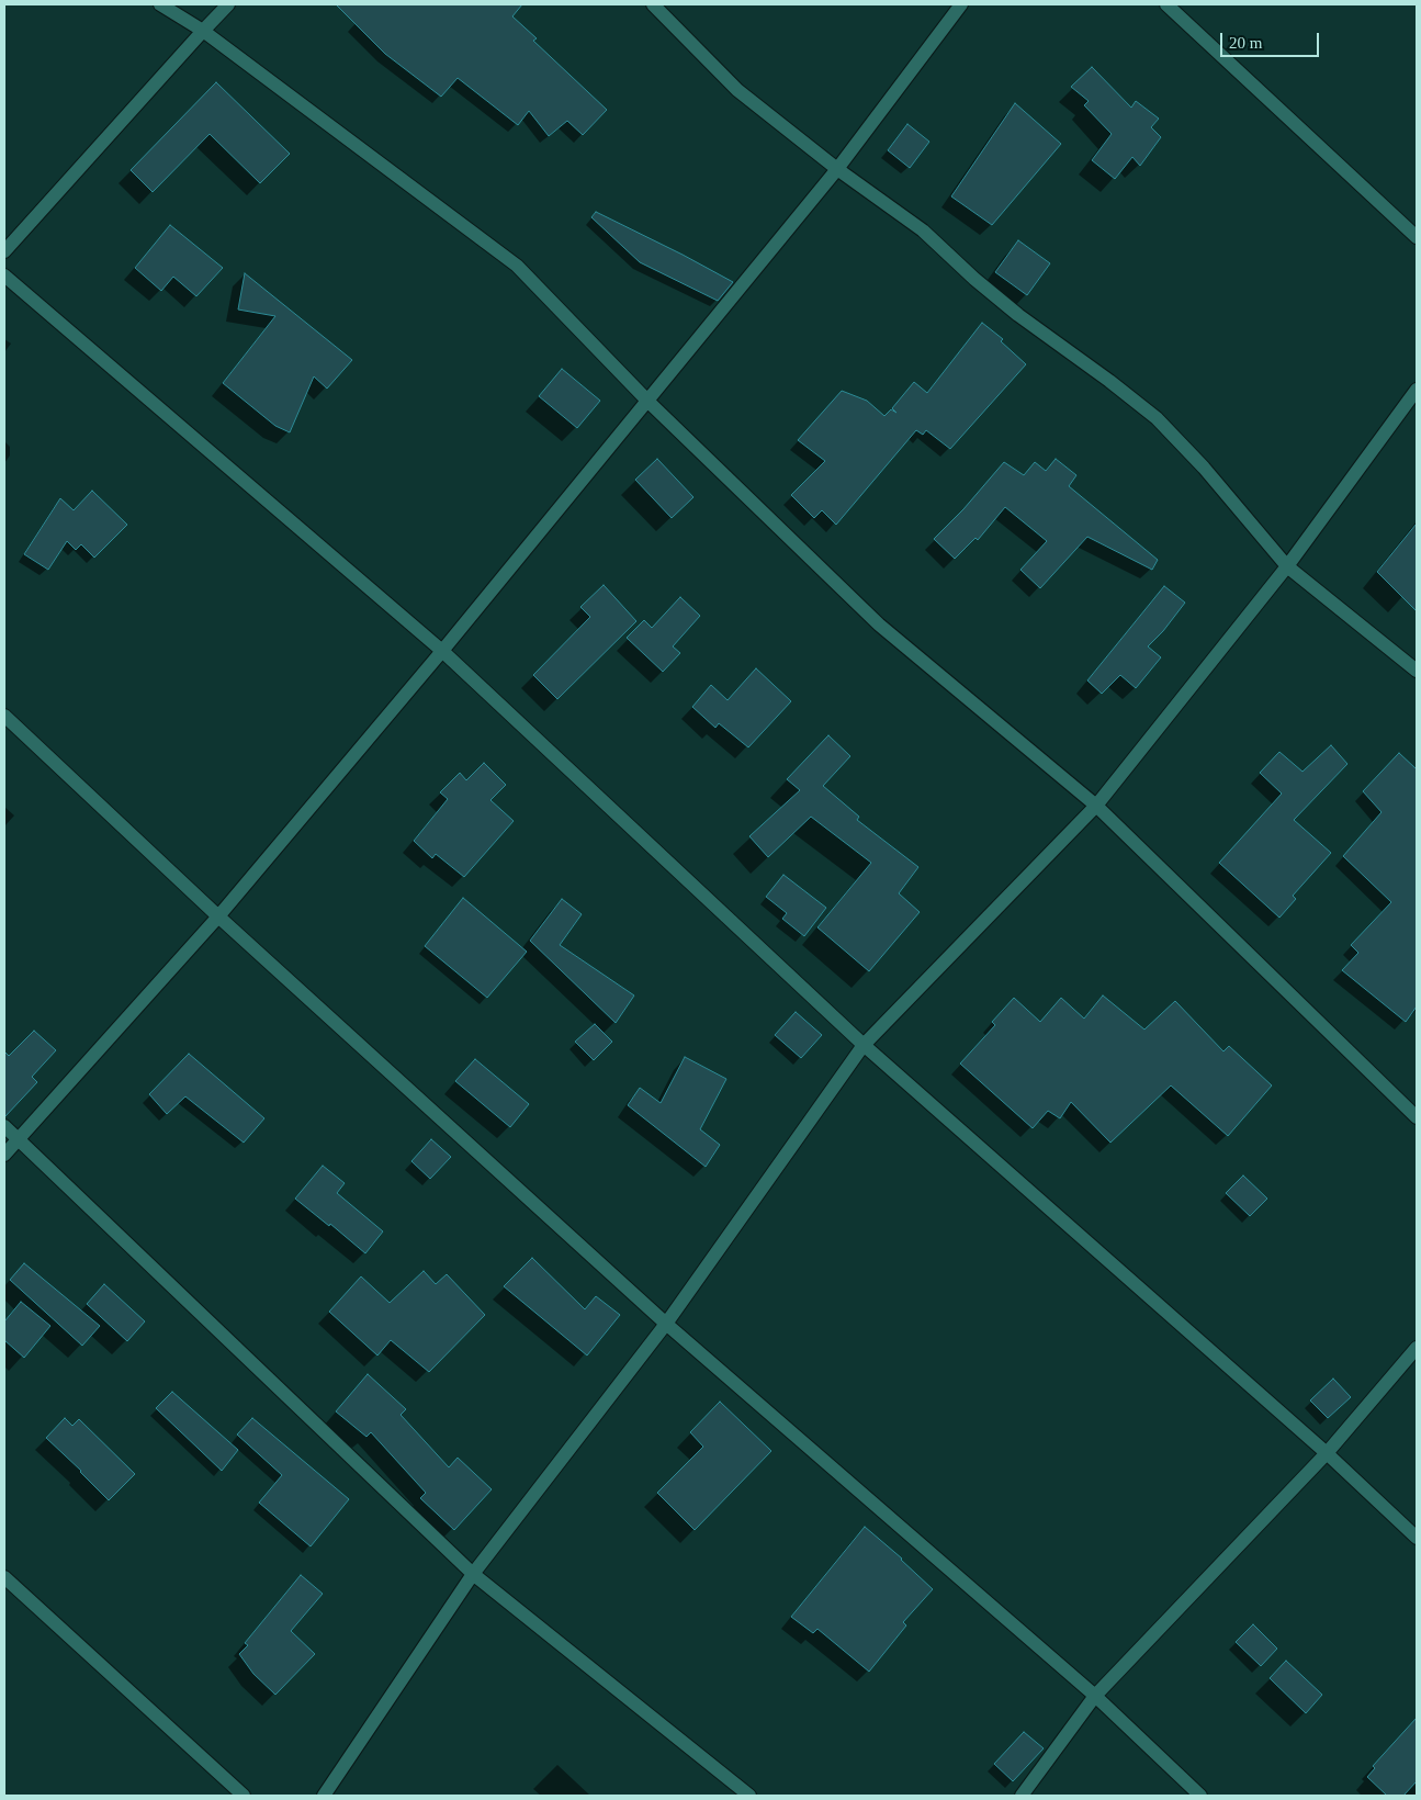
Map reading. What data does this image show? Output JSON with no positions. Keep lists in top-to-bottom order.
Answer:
{
  "scale_bar": "20 m"
}
